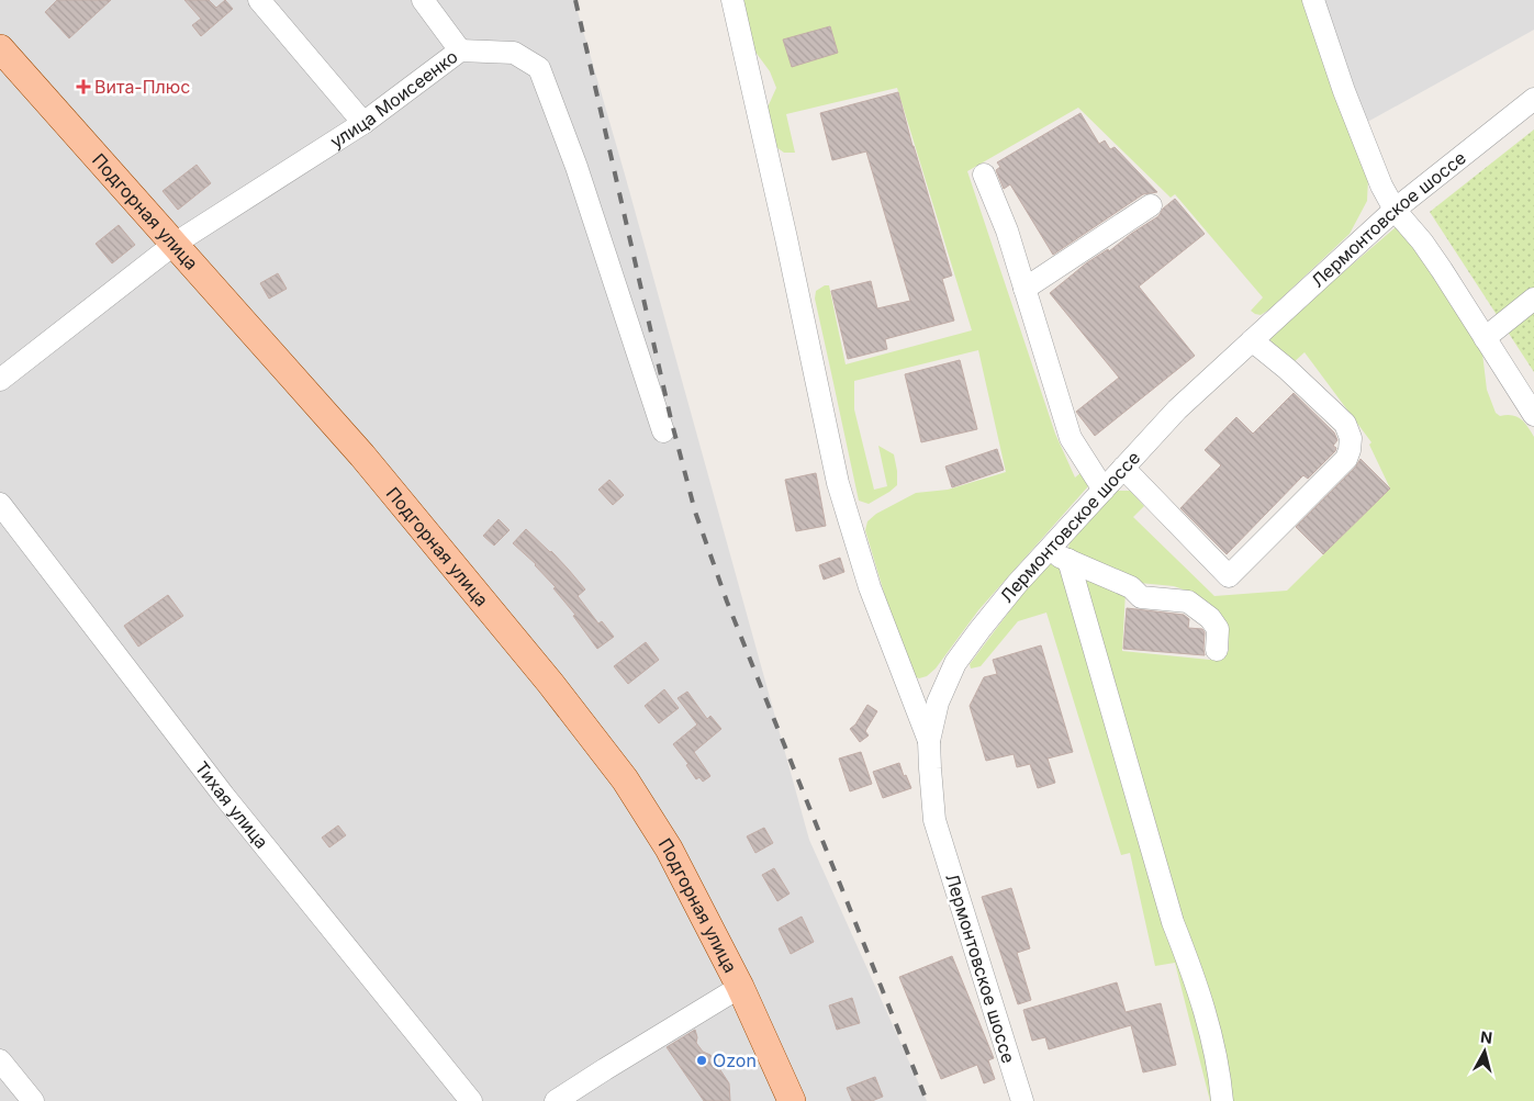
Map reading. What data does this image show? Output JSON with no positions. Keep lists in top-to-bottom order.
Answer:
{
  "streets": {
    "main road": ["Подгорная улица"],
    "street": ["улица Моисеенко", "Лермонтовское шоссе", "Тихая улица"]
  },
  "crossings": [
    ["улица Моисеенко", "Подгорная улица"]
  ],
  "places": {
    "health": ["Вита-Плюс"],
    "other": ["Ozon"]
  },
  "north": "top"
}
